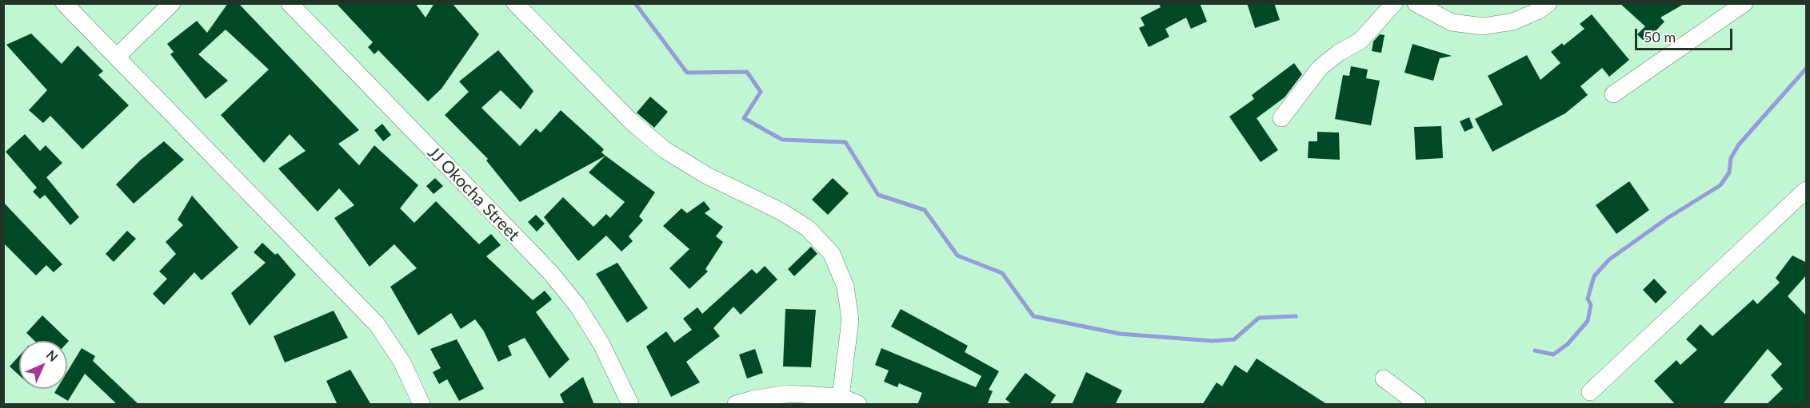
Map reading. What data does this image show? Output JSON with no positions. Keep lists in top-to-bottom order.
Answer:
{
  "streets": {
    "street": ["JJ Okocha Street"]
  },
  "scale_bar": "50 m",
  "north": "top right"
}
